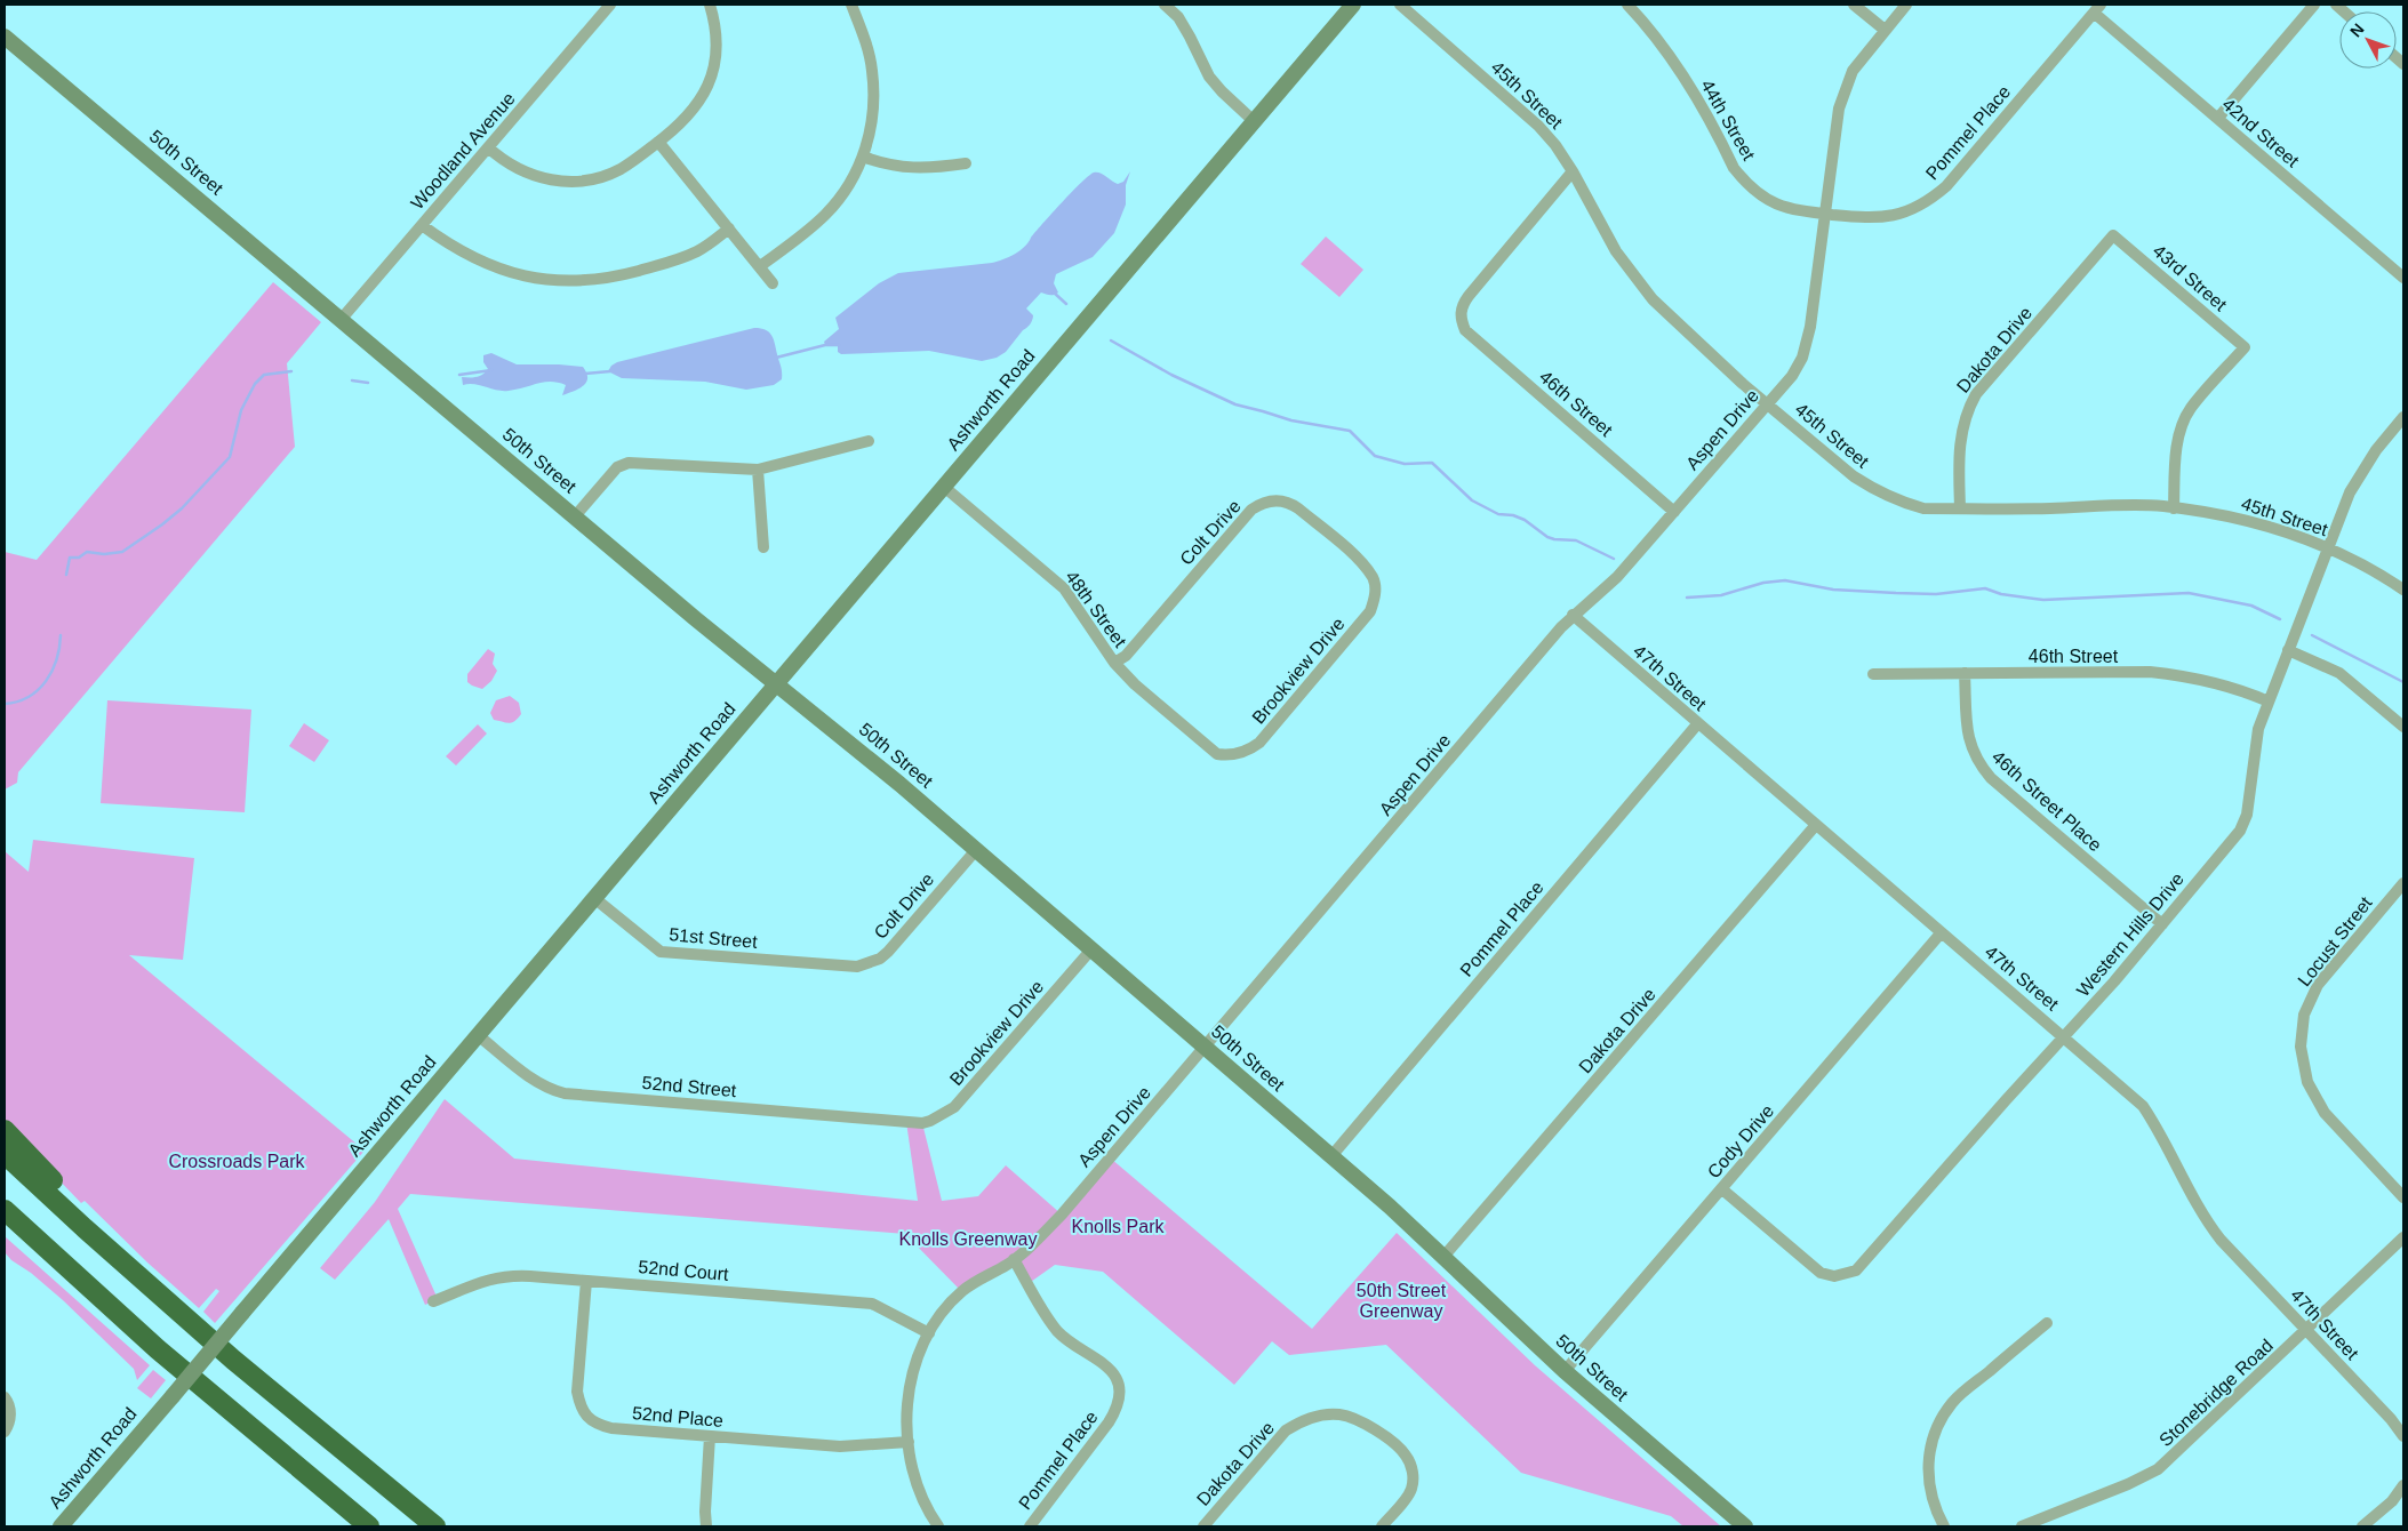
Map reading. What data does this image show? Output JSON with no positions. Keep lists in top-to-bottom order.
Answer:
{
  "streets": {
    "main road": ["50th Street", "Ashworth Road"],
    "street": [
      "45th Street",
      "44th Street",
      "Pommel Place",
      "42nd Street",
      "Woodland Avenue",
      "43rd Street",
      "Dakota Drive",
      "46th Street",
      "Aspen Drive",
      "Colt Drive",
      "48th Street",
      "Brookview Drive",
      "47th Street",
      "46th Street Place",
      "Western Hills Drive",
      "51st Street",
      "Locust Street",
      "52nd Street",
      "Cody Drive",
      "52nd Court",
      "Stonebridge Road",
      "52nd Place"
    ]
  },
  "crossings": [
    ["45th Street", "43rd Street"],
    ["45th Street", "Dakota Drive"],
    ["45th Street", "46th Street"],
    ["45th Street", "Aspen Drive"],
    ["45th Street", "Western Hills Drive"],
    ["44th Street", "Pommel Place"],
    ["44th Street", "Aspen Drive"],
    ["Pommel Place", "42nd Street"],
    ["Pommel Place", "50th Street"],
    ["Pommel Place", "Aspen Drive"],
    ["Pommel Place", "47th Street"],
    ["Woodland Avenue", "50th Street"],
    ["50th Street", "Dakota Drive"],
    ["50th Street", "Ashworth Road"],
    ["50th Street", "Aspen Drive"],
    ["50th Street", "Colt Drive"],
    ["50th Street", "Brookview Drive"],
    ["50th Street", "Cody Drive"],
    ["43rd Street", "Dakota Drive"],
    ["Dakota Drive", "47th Street"],
    ["Ashworth Road", "48th Street"],
    ["Ashworth Road", "51st Street"],
    ["Ashworth Road", "52nd Street"],
    ["46th Street", "Aspen Drive"],
    ["46th Street", "46th Street Place"],
    ["46th Street", "Western Hills Drive"],
    ["Aspen Drive", "47th Street"],
    ["Aspen Drive", "52nd Court"],
    ["Aspen Drive", "52nd Place"],
    ["Colt Drive", "48th Street"],
    ["Colt Drive", "Brookview Drive"],
    ["Colt Drive", "51st Street"],
    ["48th Street", "Brookview Drive"],
    ["Brookview Drive", "52nd Street"],
    ["47th Street", "Western Hills Drive"],
    ["47th Street", "Cody Drive"],
    ["47th Street", "Stonebridge Road"],
    ["46th Street Place", "Western Hills Drive"],
    ["Western Hills Drive", "Cody Drive"],
    ["52nd Court", "52nd Place"]
  ],
  "parks": [
    "Crossroads Park",
    "Knolls Park",
    "Knolls Greenway",
    "50th Street Greenway"
  ],
  "north": "top left"
}
